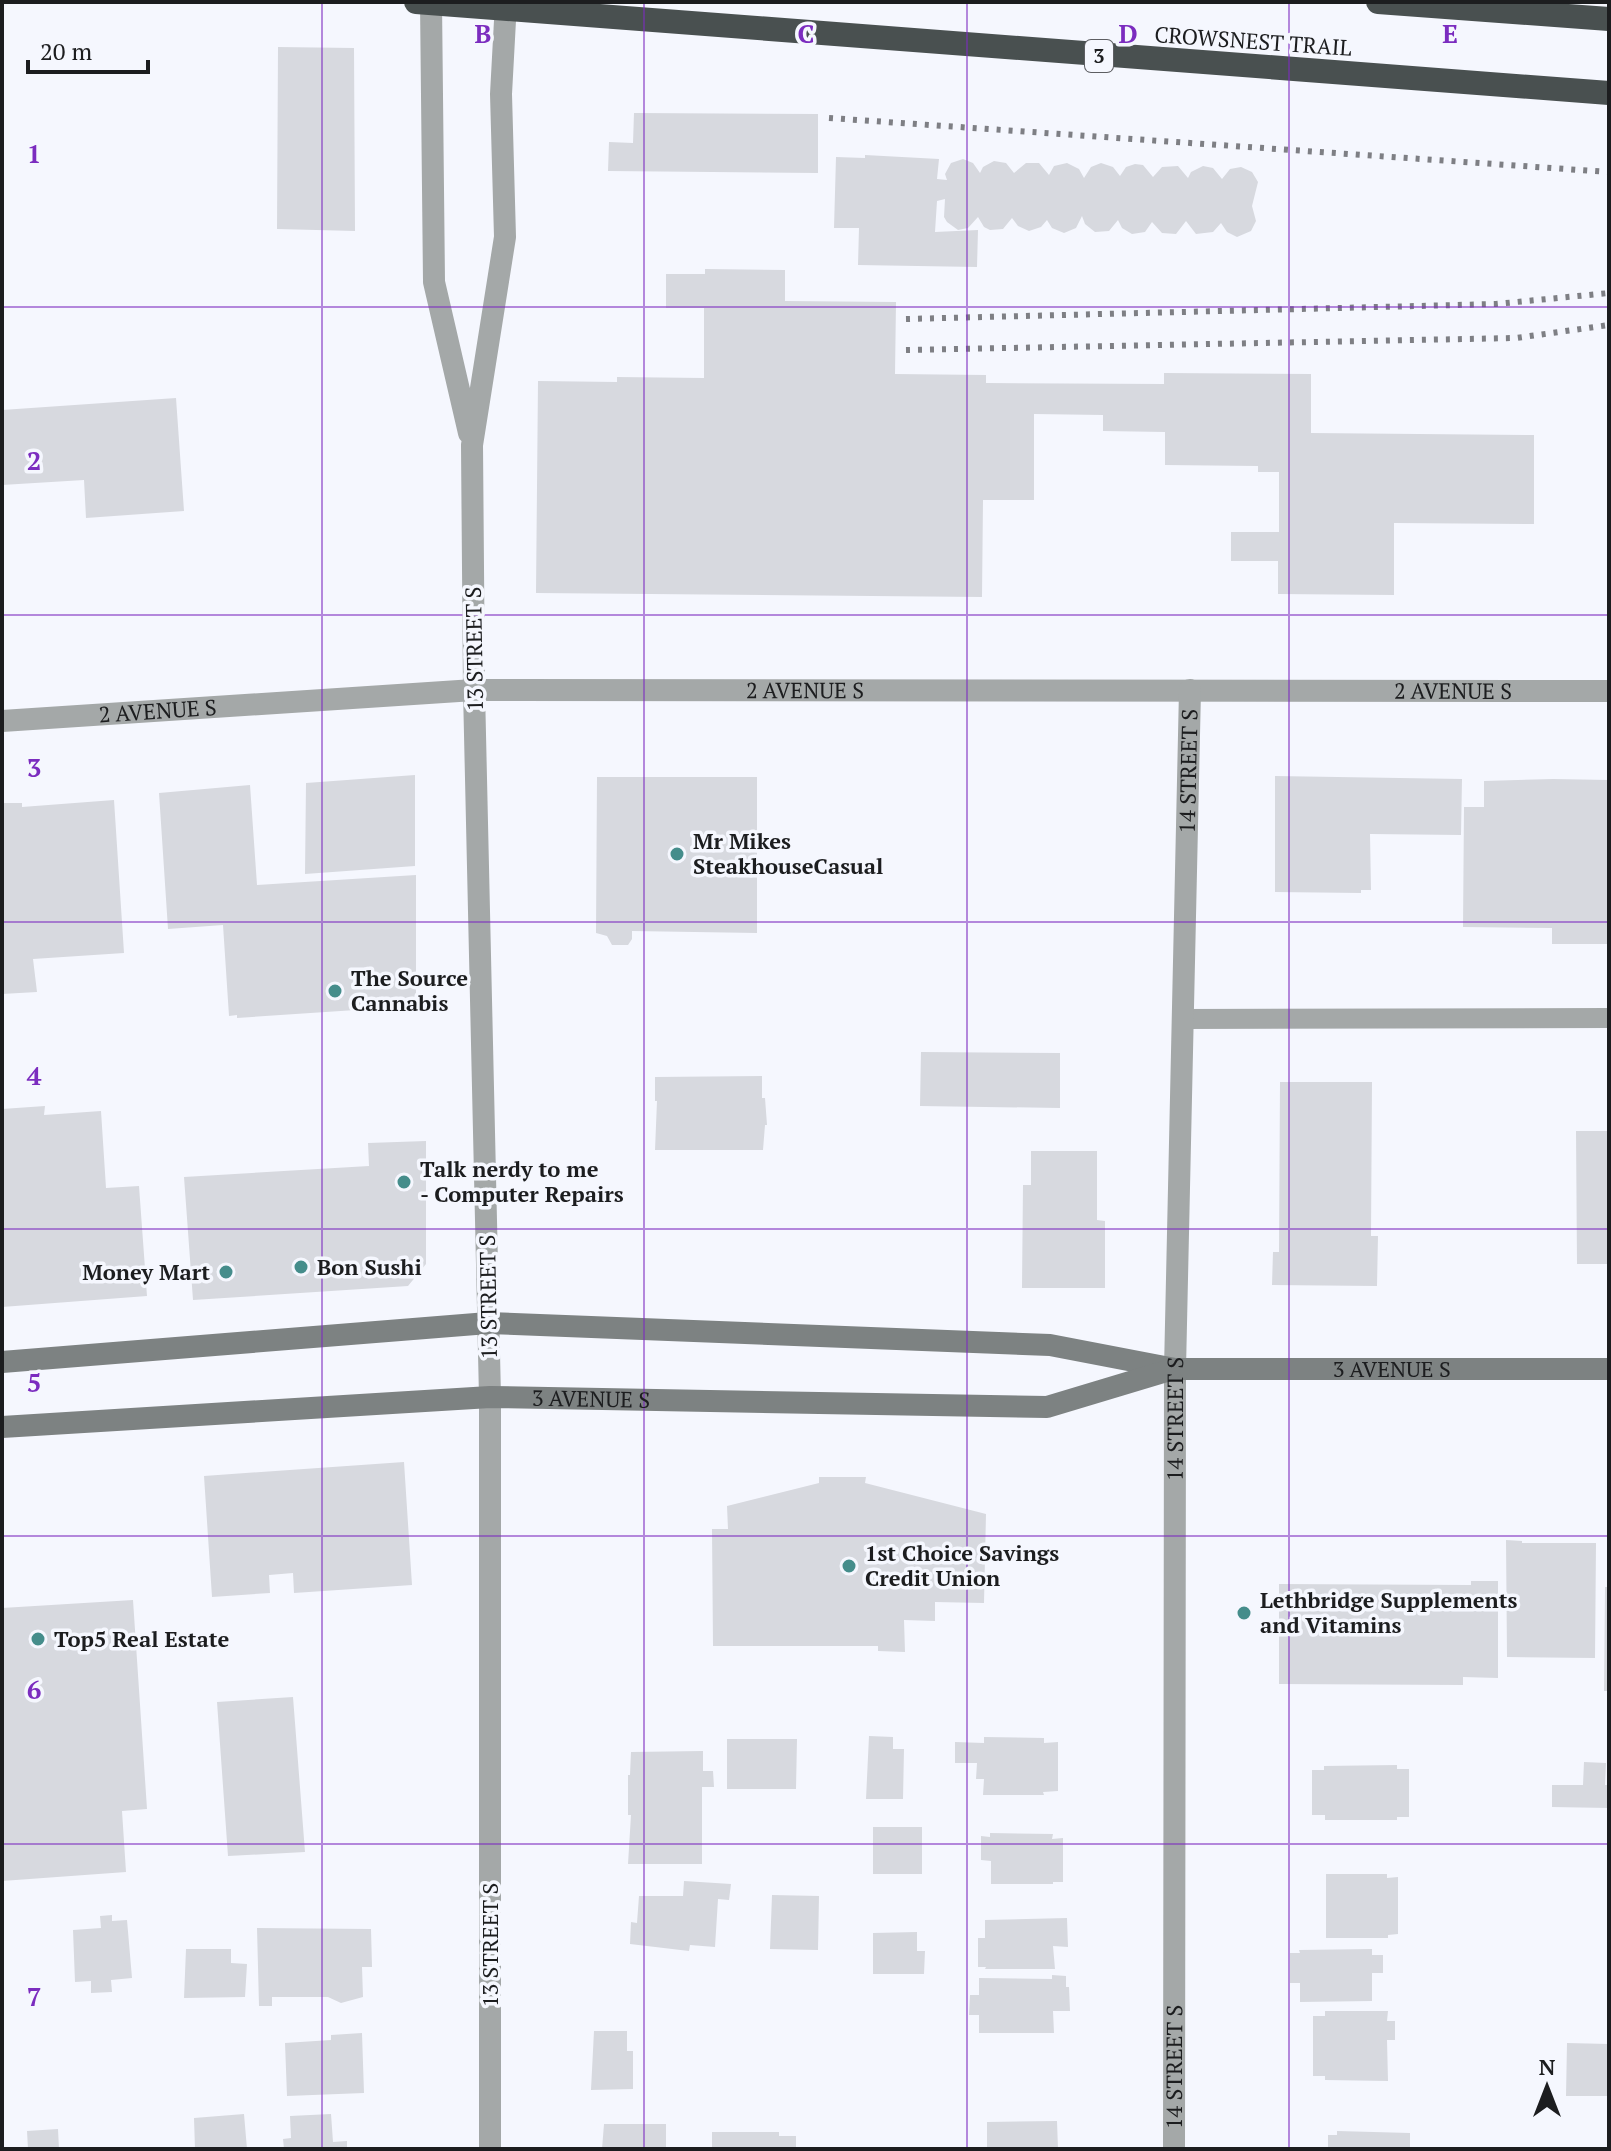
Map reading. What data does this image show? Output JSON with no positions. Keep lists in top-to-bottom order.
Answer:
{
  "streets": {
    "highway": ["CROWSNEST TRAIL", "3"],
    "main road": ["3 AVENUE S"],
    "street": ["13 STREET S", "2 AVENUE S", "14 STREET S"]
  },
  "crossings": [
    ["13 STREET S", "2 AVENUE S"],
    ["13 STREET S", "3 AVENUE S"],
    ["2 AVENUE S", "14 STREET S"],
    ["14 STREET S", "3 AVENUE S"]
  ],
  "places": [
    "Mr Mikes SteakhouseCasual",
    "The Source Cannabis",
    "Talk nerdy to me - Computer Repairs",
    "Bon Sushi",
    "Money Mart",
    "1st Choice Savings Credit Union",
    "Lethbridge Supplements and Vitamins",
    "Top5 Real Estate"
  ],
  "scale_bar": "20 m",
  "north": "top",
  "grid": {
    "columns": [
      "B",
      "C",
      "D",
      "E"
    ],
    "rows": [
      "1",
      "2",
      "3",
      "4",
      "5",
      "6",
      "7"
    ]
  }
}
